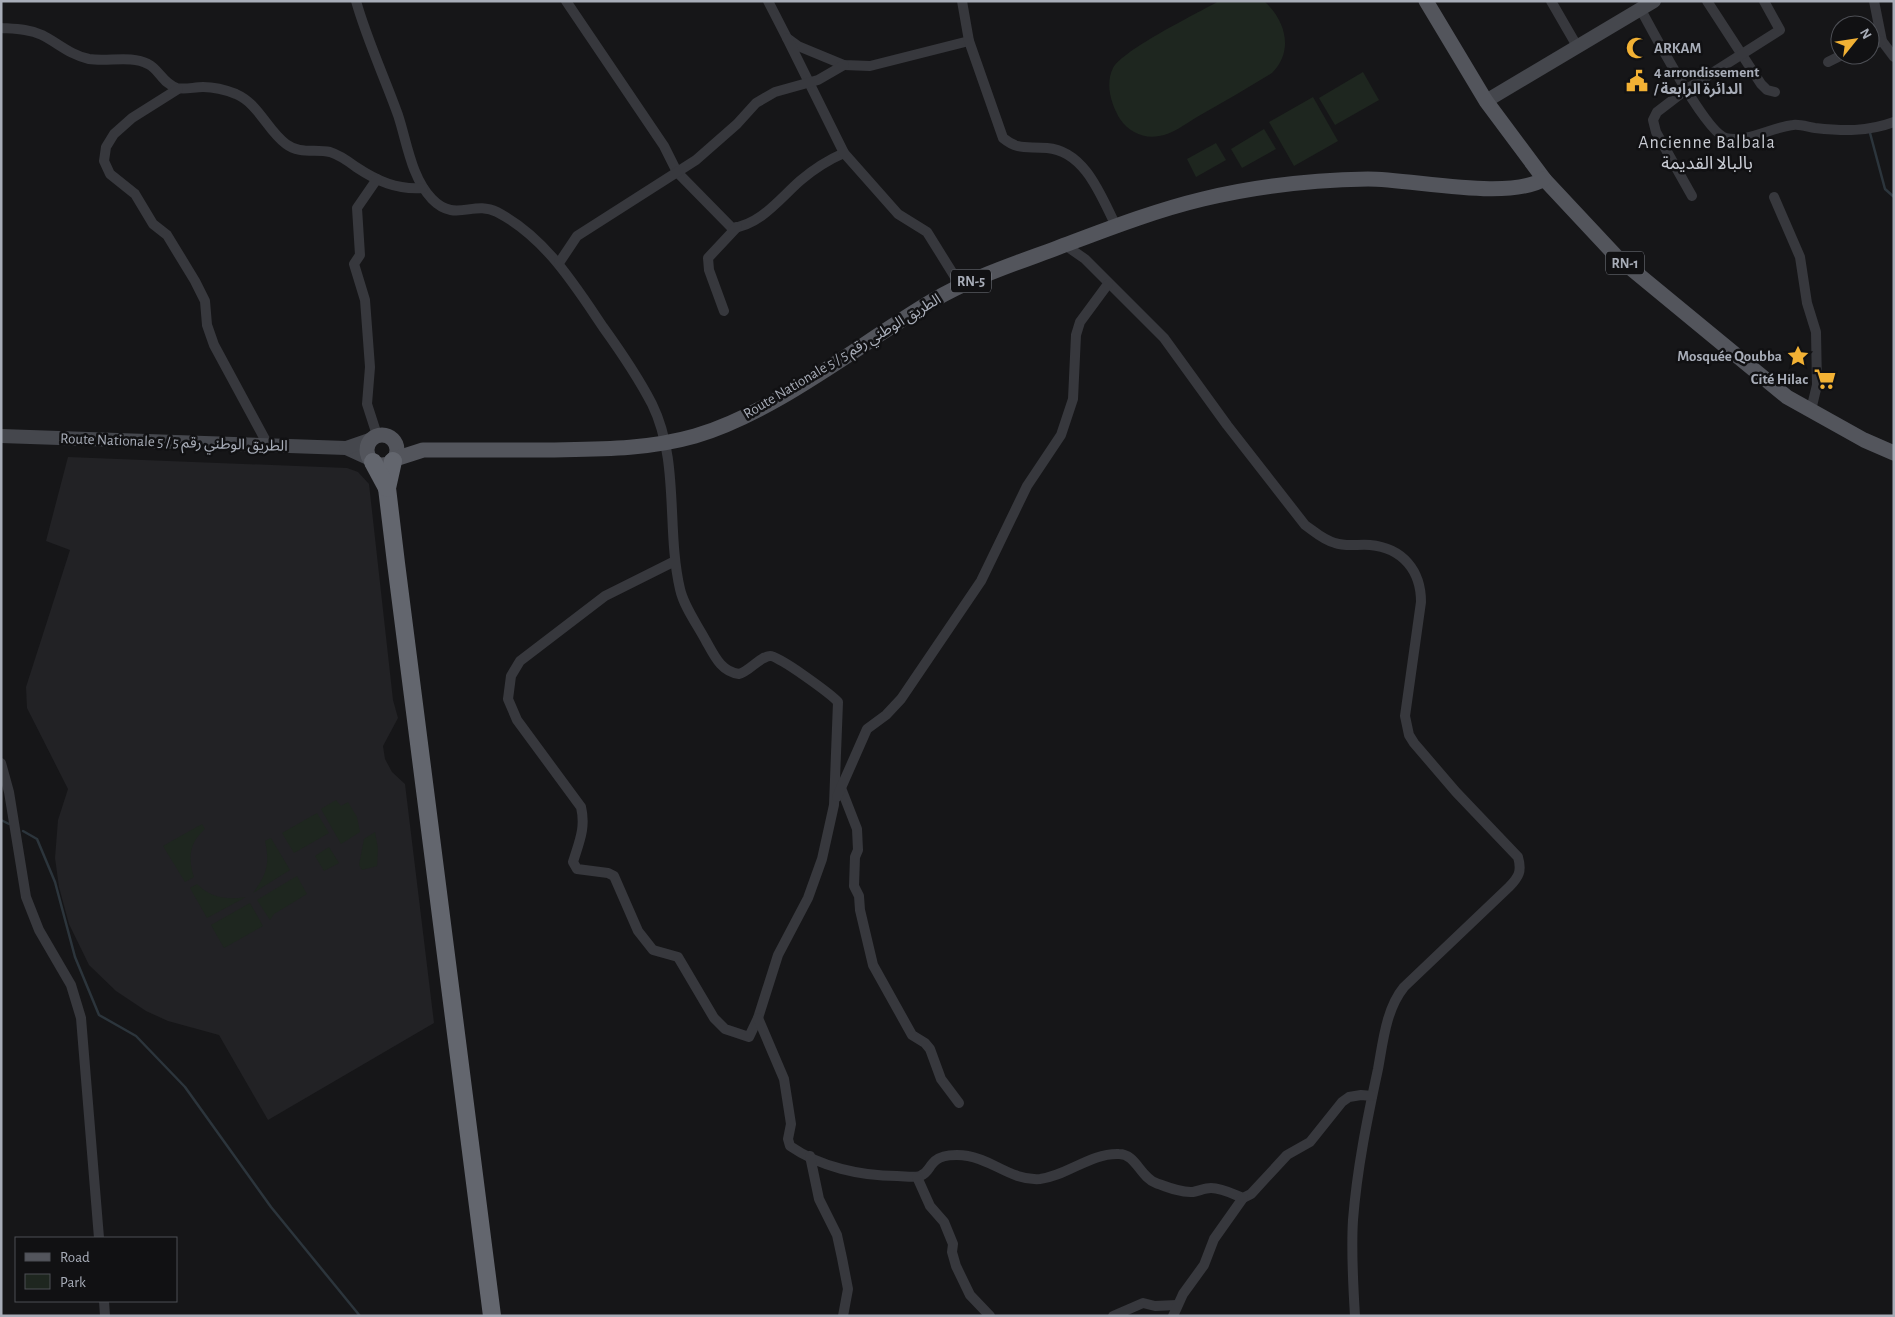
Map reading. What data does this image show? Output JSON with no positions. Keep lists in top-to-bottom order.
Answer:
{
  "streets": {
    "main road": ["RN-1", "RN-5", "Route Nationale 5 / الطريق الوطني رقم 5"]
  },
  "crossings": [
    ["RN-1", "Route Nationale 5 / الطريق الوطني رقم 5"],
    ["RN-5", "Route Nationale 5 / الطريق الوطني رقم 5"]
  ],
  "districts": ["Ancienne Balbala بالبالا القديمة"],
  "places": {
    "mosque": ["ARKAM"],
    "public building": ["4 arrondissement / الدائرة الرابعة"],
    "place": ["Mosquée Qoubba"],
    "supermarket": ["Cité Hilac"]
  },
  "legend": ["Road", "Park"],
  "north": "top right"
}
